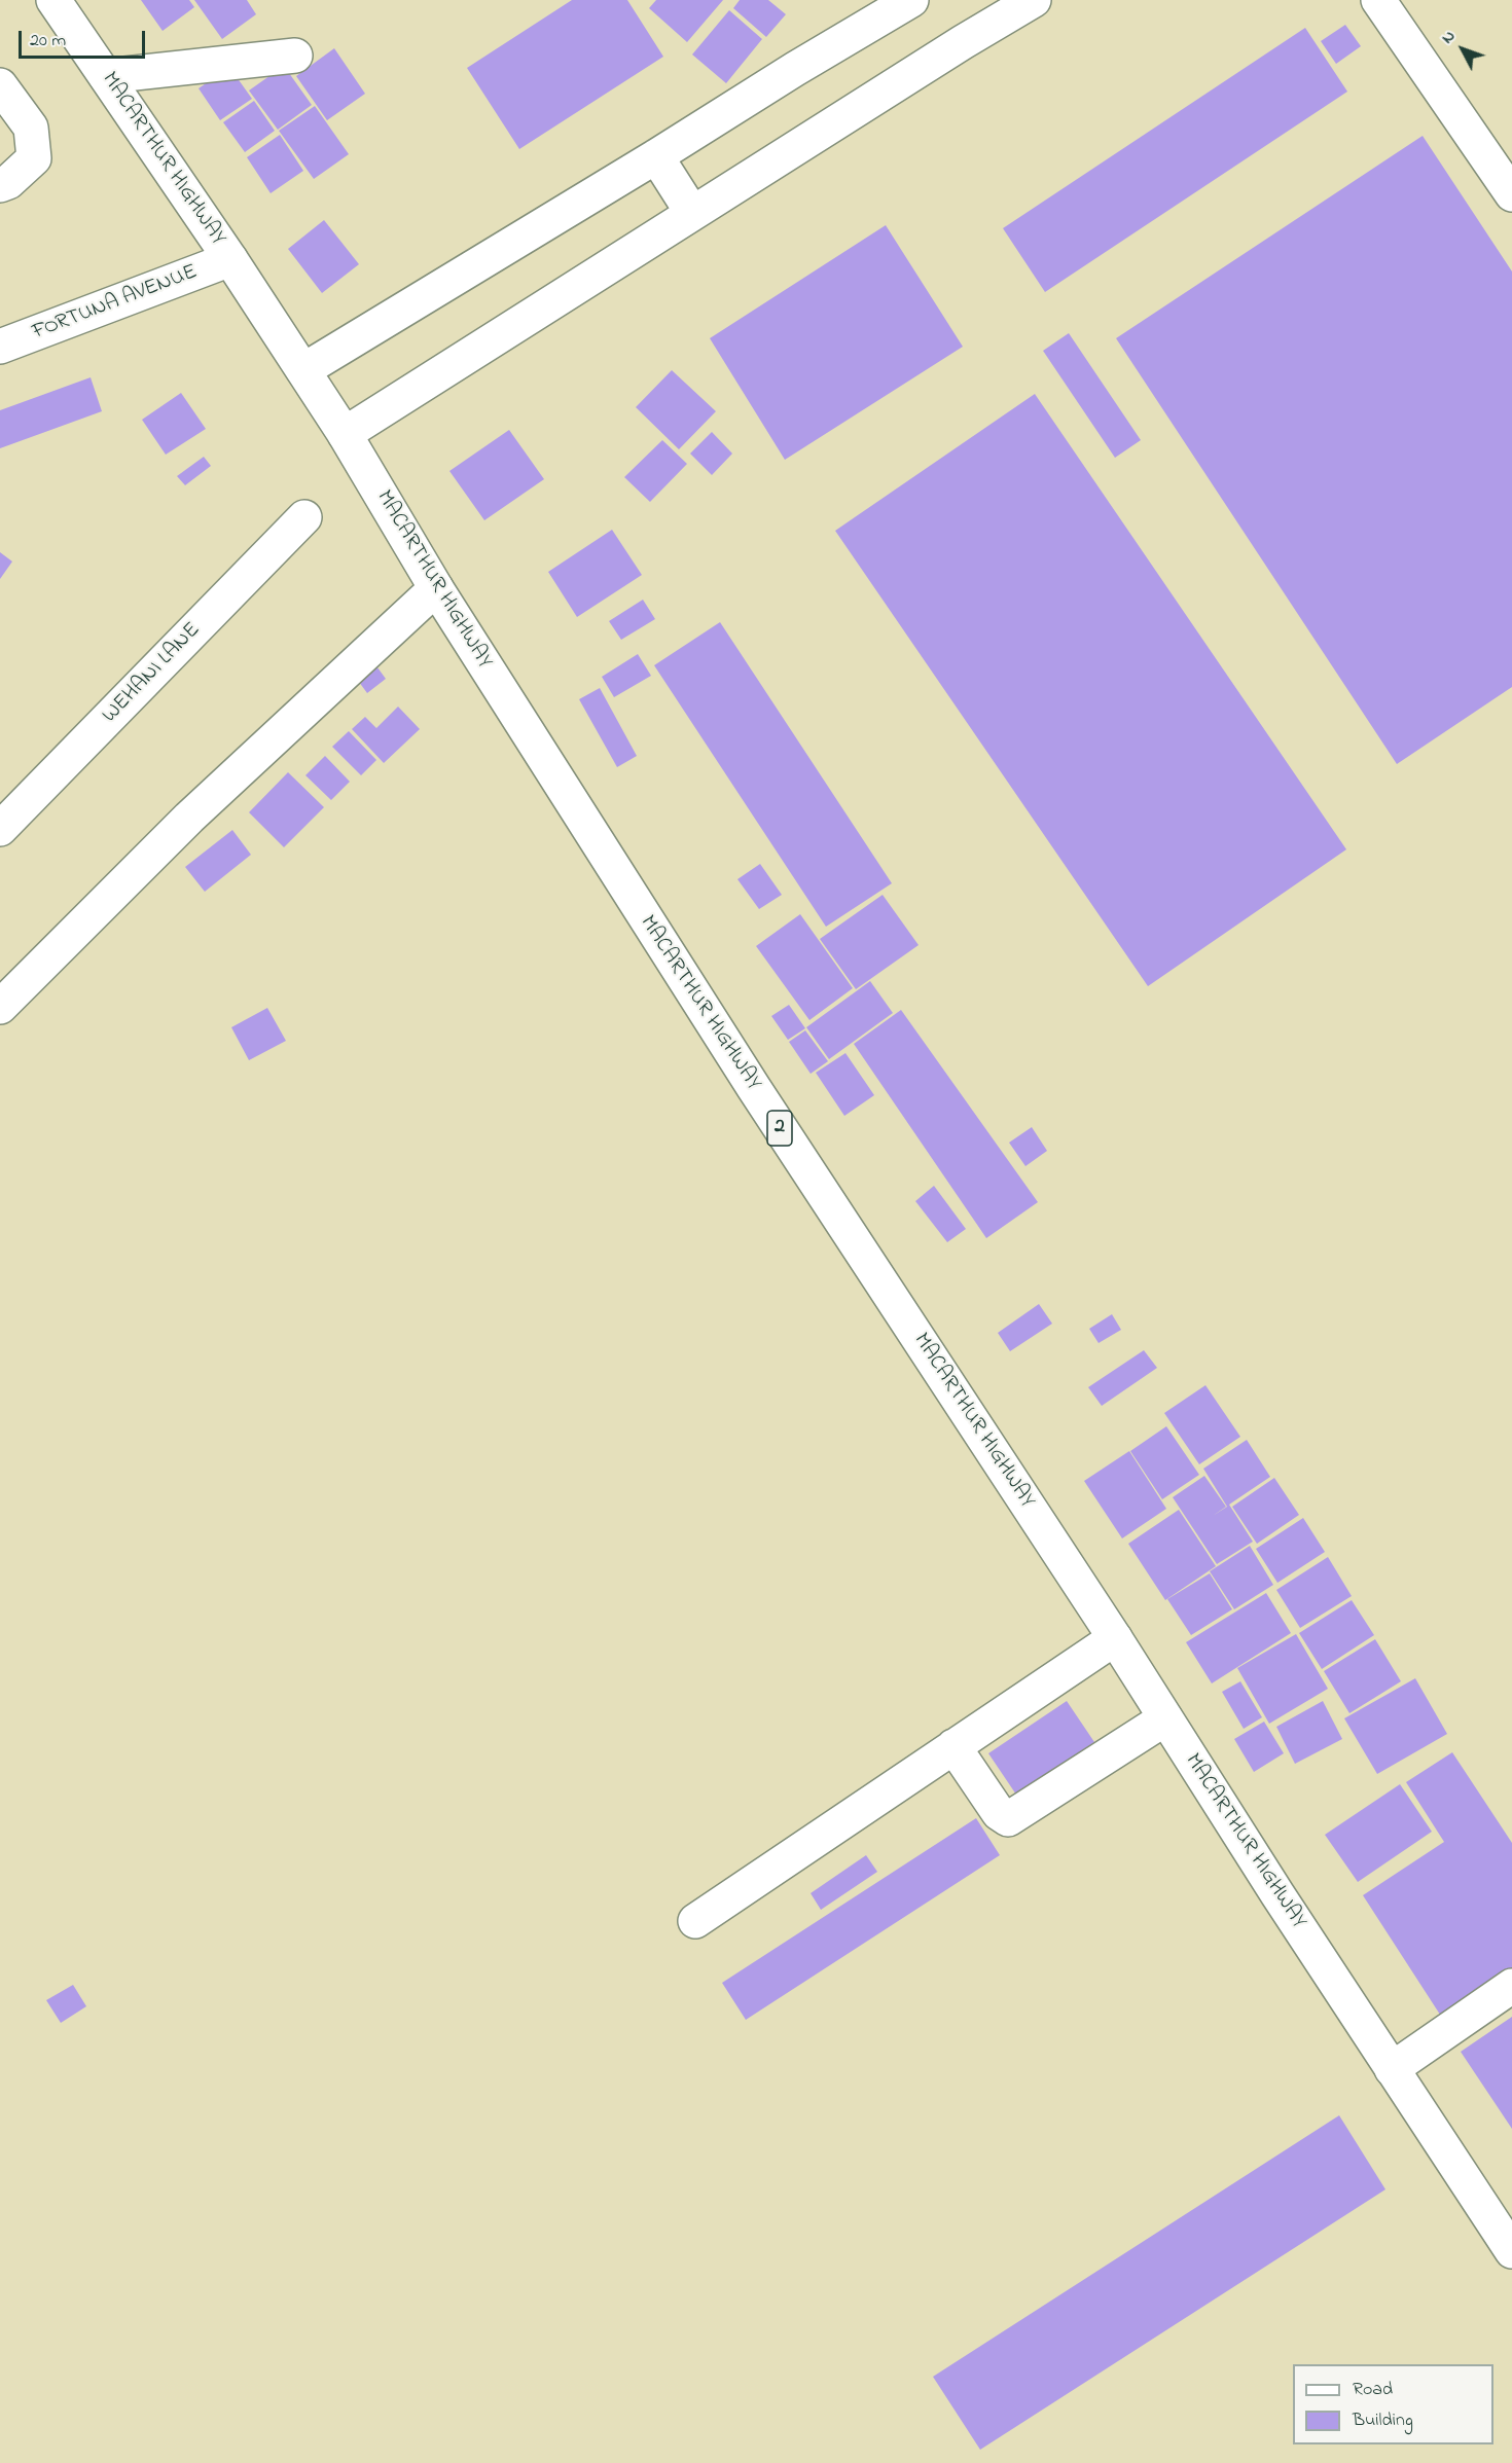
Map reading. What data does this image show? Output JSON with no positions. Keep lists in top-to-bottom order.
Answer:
{
  "streets": {
    "main road": [
      "MACARTHUR HIGHWAY",
      "FORTUNA AVENUE",
      "WEHANI LANE",
      "2"
    ]
  },
  "crossings": [
    ["MACARTHUR HIGHWAY", "FORTUNA AVENUE"]
  ],
  "legend": ["Road", "Building"],
  "scale_bar": "20 m",
  "north": "top left"
}
